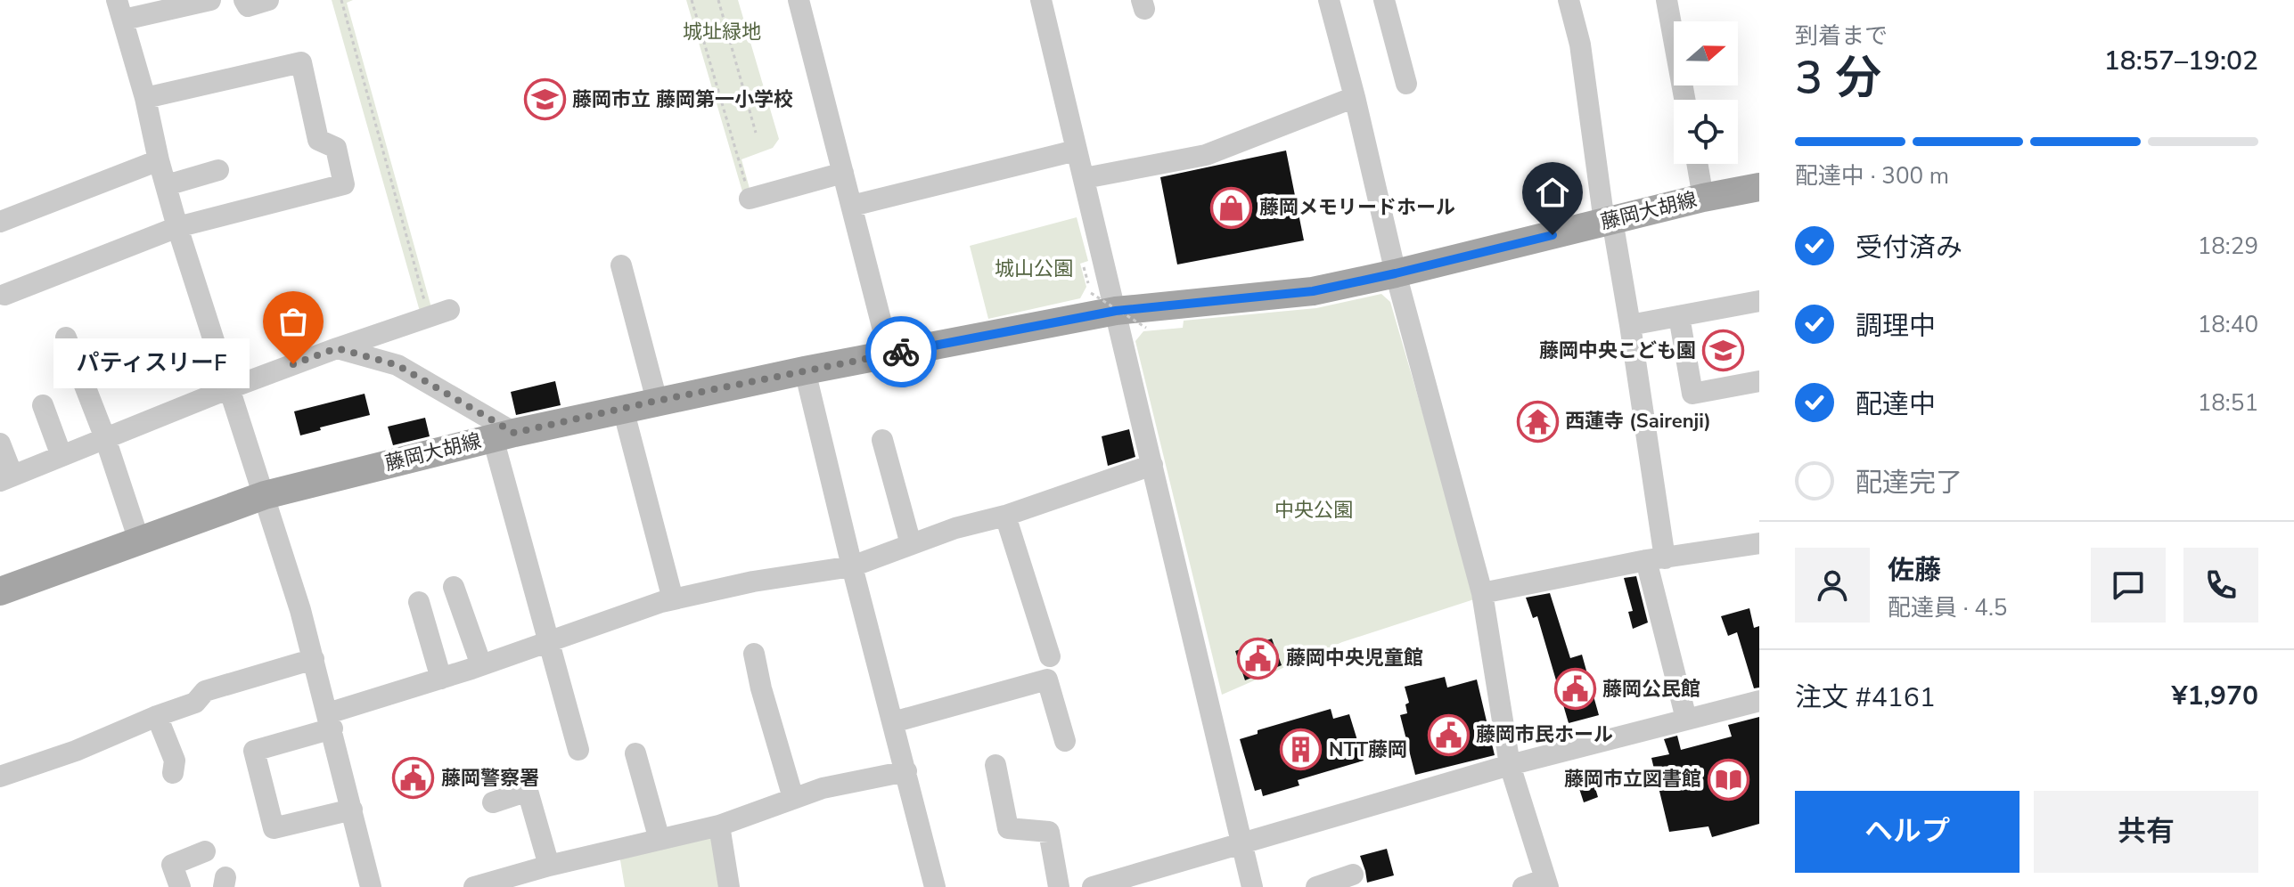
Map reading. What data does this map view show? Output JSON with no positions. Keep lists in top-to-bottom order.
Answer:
{
  "streets": {
    "main road": ["藤岡大胡線"]
  },
  "parks": ["城址緑地", "城山公園", "中央公園"],
  "places": {
    "school or university": ["藤岡市立 藤岡第一小学校", "藤岡中央こども園"],
    "shop": ["藤岡メモリードホール"],
    "other": ["パティスリーF"],
    "temple": ["西蓮寺 (Sairenji)"],
    "public building": [
      "藤岡中央児童館",
      "藤岡公民館",
      "藤岡市民ホール",
      "藤岡警察署"
    ],
    "building": ["NTT藤岡"],
    "library": ["藤岡市立図書館"]
  },
  "north": "right",
  "page": {
    "heading": ["3 分", "到着まで", "18:57–19:02"],
    "panel": [
      "佐藤",
      "配達員 · 4.5",
      "注文 #4161",
      "¥1,970"
    ],
    "bar": "配達中 · 300 m",
    "list": [
      ["受付済み", "18:29"],
      ["調理中", "18:40"],
      ["配達中", "18:51"],
      "配達完了"
    ],
    "bubble": "パティスリーF",
    "buttons": ["ヘルプ", "共有"]
  }
}
